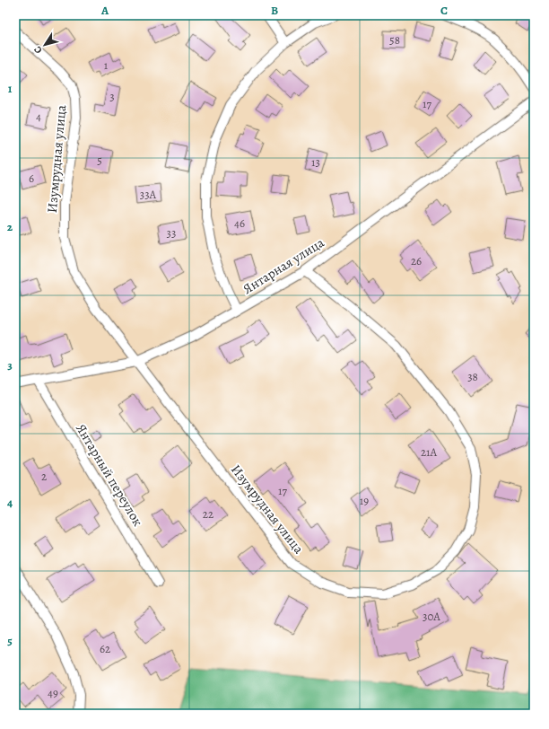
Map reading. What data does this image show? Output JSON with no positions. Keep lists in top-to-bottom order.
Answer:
{
  "streets": {
    "street": ["Изумрудная улица", "Янтарная улица", "Янтарный переулок"]
  },
  "crossings": [
    ["Изумрудная улица", "Янтарная улица"],
    ["Янтарная улица", "Янтарный переулок"]
  ],
  "house_numbers": [
    "58",
    "1",
    "3",
    "17",
    "4",
    "5",
    "13",
    "6",
    "33А",
    "46",
    "33",
    "26",
    "38",
    "21А",
    "2",
    "17",
    "19",
    "22",
    "30А",
    "62",
    "49"
  ],
  "north": "bottom left",
  "grid": {
    "columns": ["A", "B", "C"],
    "rows": [
      "1",
      "2",
      "3",
      "4",
      "5"
    ]
  }
}
